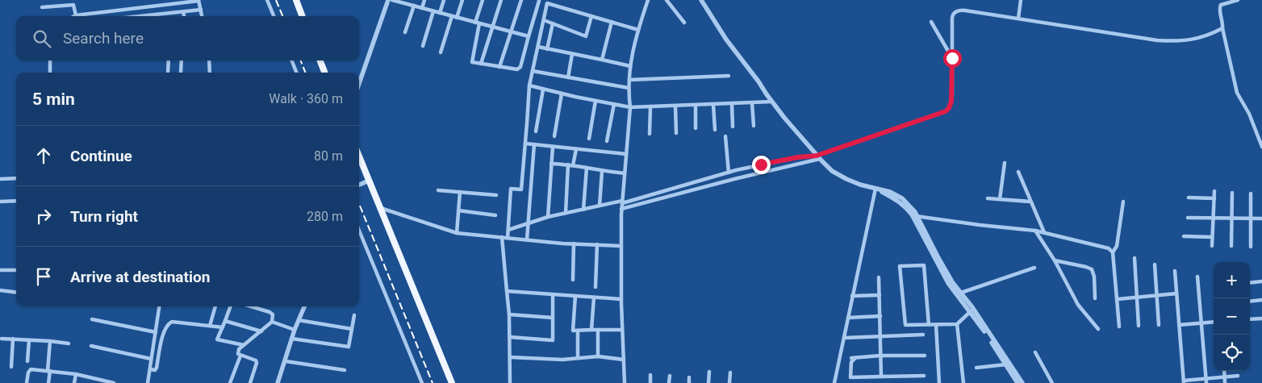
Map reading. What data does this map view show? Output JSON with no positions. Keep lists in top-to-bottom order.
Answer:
{
  "page": {
    "search": "Search here",
    "heading": ["5 min", "Walk · 360 m"],
    "list": [
      ["Continue", "80 m"],
      ["Turn right", "280 m"],
      "Arrive at destination"
    ],
    "map_buttons": ["+", "−"]
  }
}
